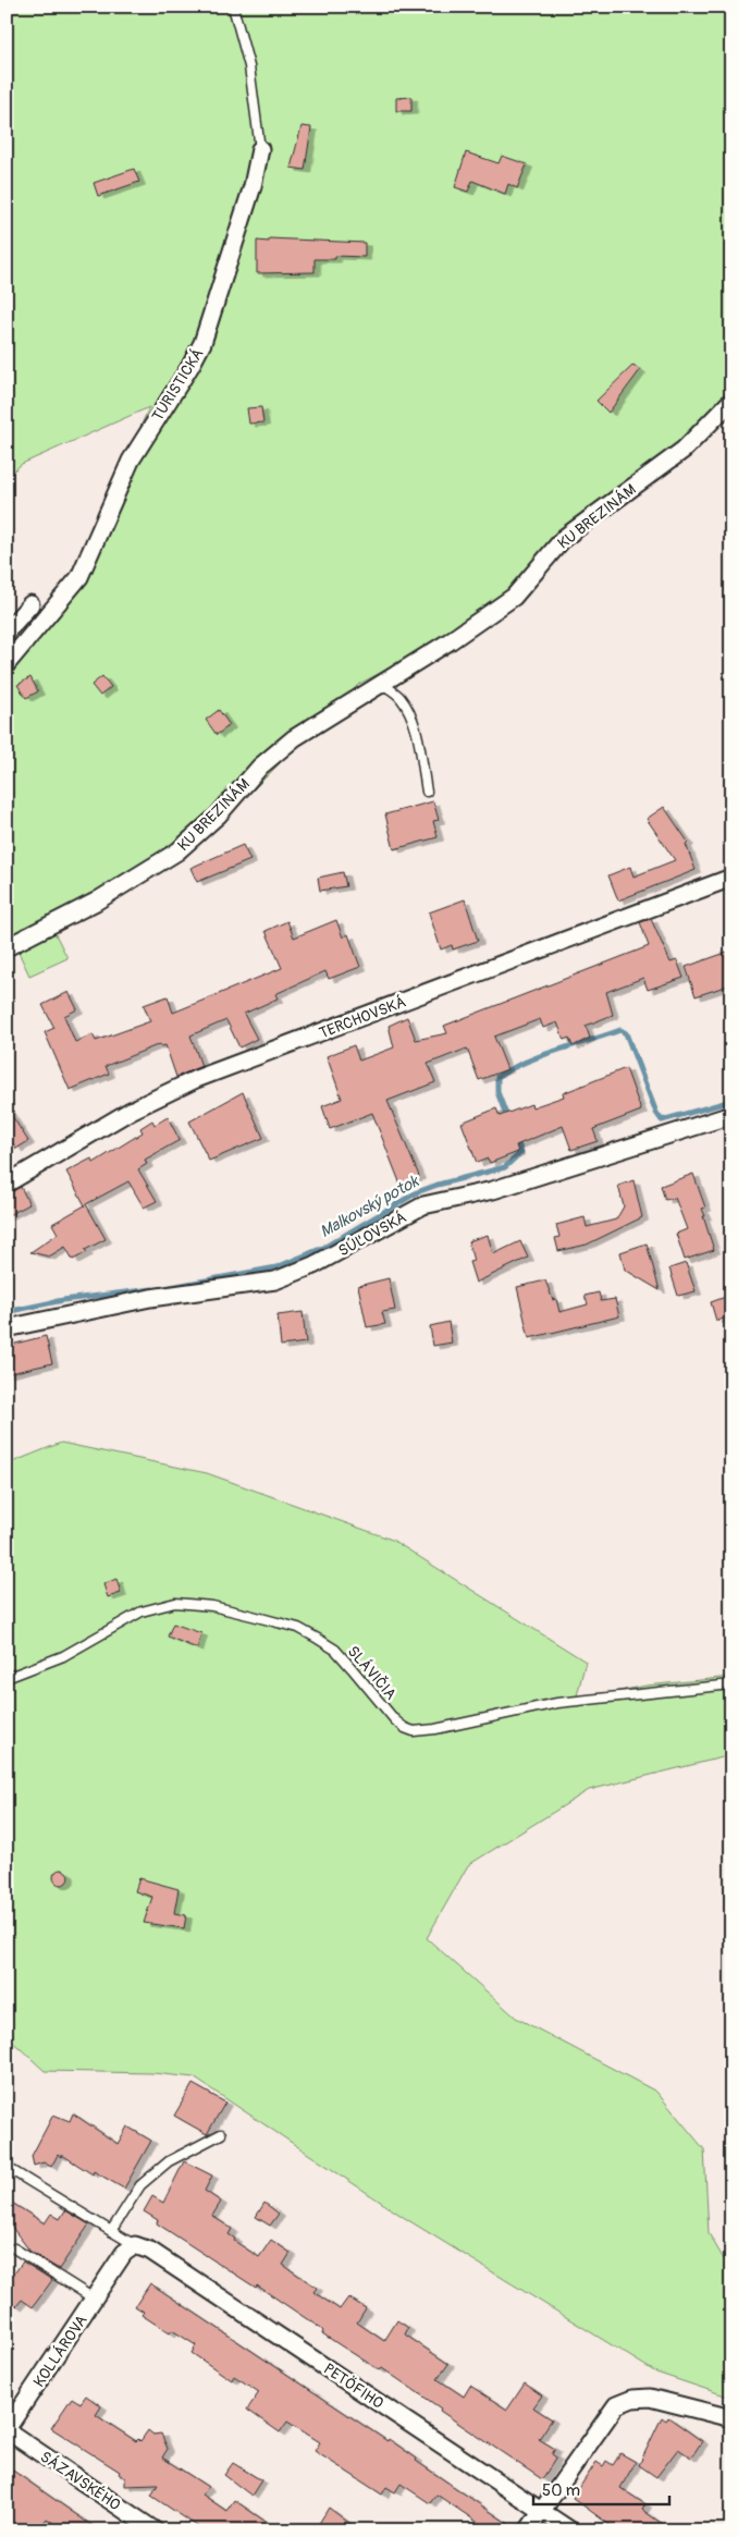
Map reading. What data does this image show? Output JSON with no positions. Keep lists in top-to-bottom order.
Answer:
{
  "streets": {
    "street": [
      "TURISTICKÁ",
      "KU BREZINÁM",
      "TERCHOVSKÁ",
      "SÚĽOVSKÁ",
      "KOLLÁROVA",
      "PETŐFIHO",
      "SÁZAVSKÉHO"
    ],
    "lane": ["SLÁVIČIA"]
  },
  "crossings": [
    ["KOLLÁROVA", "PETŐFIHO"],
    ["KOLLÁROVA", "SÁZAVSKÉHO"]
  ],
  "water": ["Malkovský potok"],
  "scale_bar": "50 m"
}
